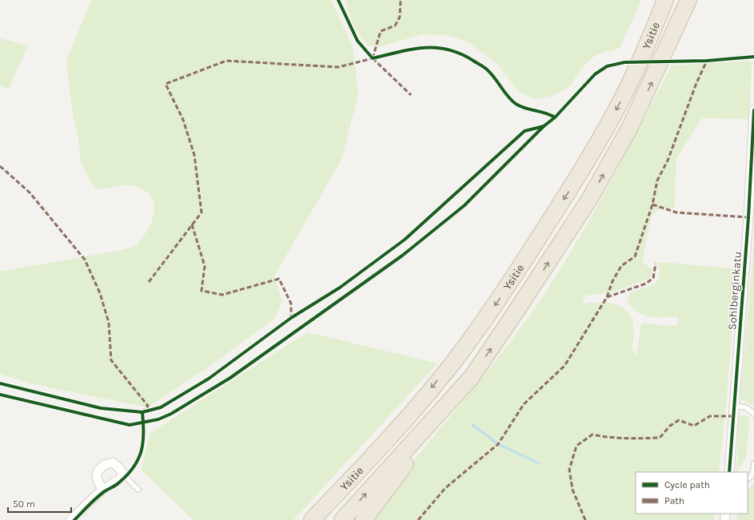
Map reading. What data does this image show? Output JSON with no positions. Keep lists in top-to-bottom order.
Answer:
{
  "streets": {
    "highway": ["Ysitie"],
    "street": ["Sohlberginkatu"]
  },
  "legend": ["Cycle path", "Path"],
  "scale_bar": "50 m"
}
